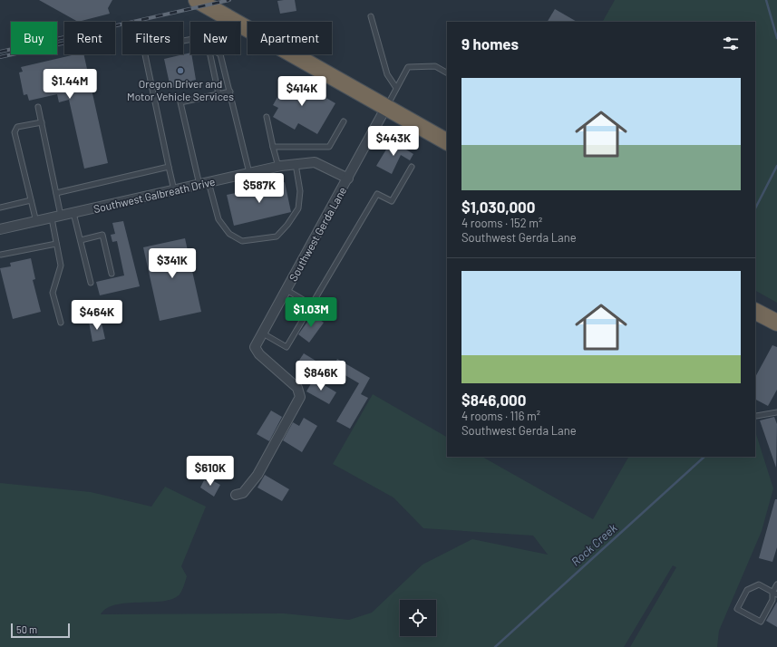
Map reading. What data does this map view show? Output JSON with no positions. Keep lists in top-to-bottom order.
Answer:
{
  "streets": {
    "street": ["Southwest Galbreath Drive", "Southwest Gerda Lane"]
  },
  "crossings": [
    ["Southwest Galbreath Drive", "Southwest Gerda Lane"]
  ],
  "water": ["Rock Creek"],
  "places": ["Oregon Driver and Motor Vehicle Services"],
  "scale_bar": "50 m",
  "page": {
    "chip": [
      "Buy",
      "Rent",
      "Filters",
      "New",
      "Apartment"
    ],
    "heading": "9 homes",
    "list": [
      {
        "name": "$1,030,000",
        "note": "4 rooms · 152 m² · Southwest Gerda Lane"
      },
      {
        "name": "$846,000",
        "note": "4 rooms · 116 m² · Southwest Gerda Lane"
      }
    ],
    "price": [
      "$1.44M",
      "$414K",
      "$443K",
      "$587K",
      "$341K",
      "$1.03M",
      "$464K",
      "$846K",
      "$610K"
    ],
    "scale": "50 m"
  }
}
